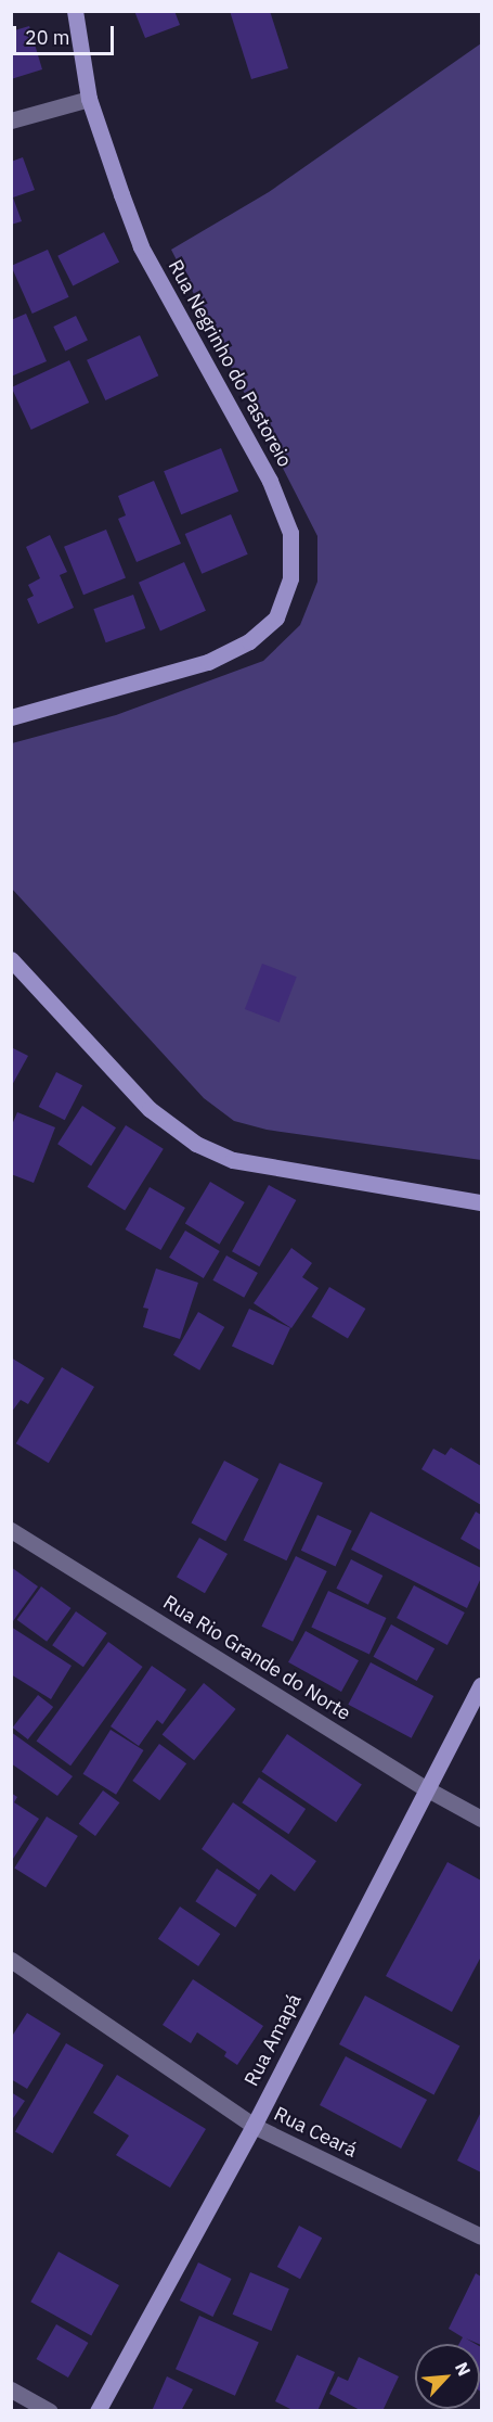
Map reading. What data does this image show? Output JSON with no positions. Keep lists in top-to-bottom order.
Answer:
{
  "streets": {
    "street": [
      "Rua Negrinho do Pastoreio",
      "Rua Rio Grande do Norte",
      "Rua Amapá",
      "Rua Ceará"
    ]
  },
  "crossings": [
    ["Rua Rio Grande do Norte", "Rua Amapá"],
    ["Rua Amapá", "Rua Ceará"]
  ],
  "scale_bar": "20 m",
  "north": "top right"
}
